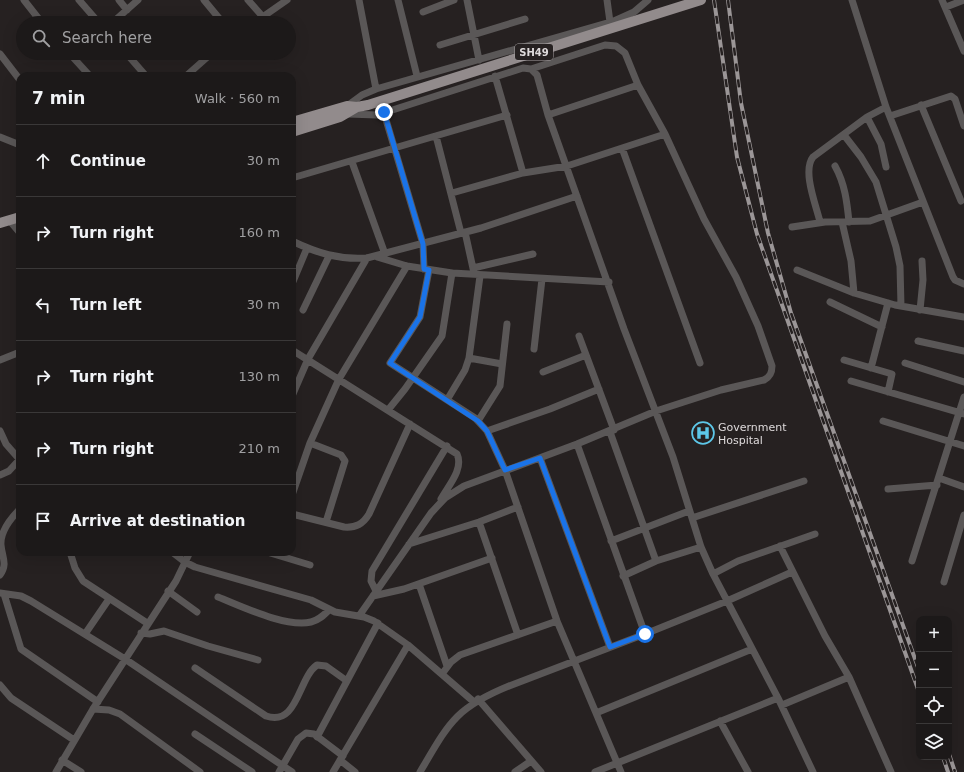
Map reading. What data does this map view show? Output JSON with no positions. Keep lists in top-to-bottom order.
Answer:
{
  "streets": {
    "main road": ["SH49"]
  },
  "places": {
    "hospital": ["Government Hospital"]
  },
  "page": {
    "search": "Search here",
    "heading": ["7 min", "Walk · 560 m"],
    "list": [
      ["Continue", "30 m"],
      ["Turn right", "160 m"],
      ["Turn left", "30 m"],
      ["Turn right", "130 m"],
      ["Turn right", "210 m"],
      "Arrive at destination"
    ],
    "map_buttons": ["+", "−"]
  }
}
